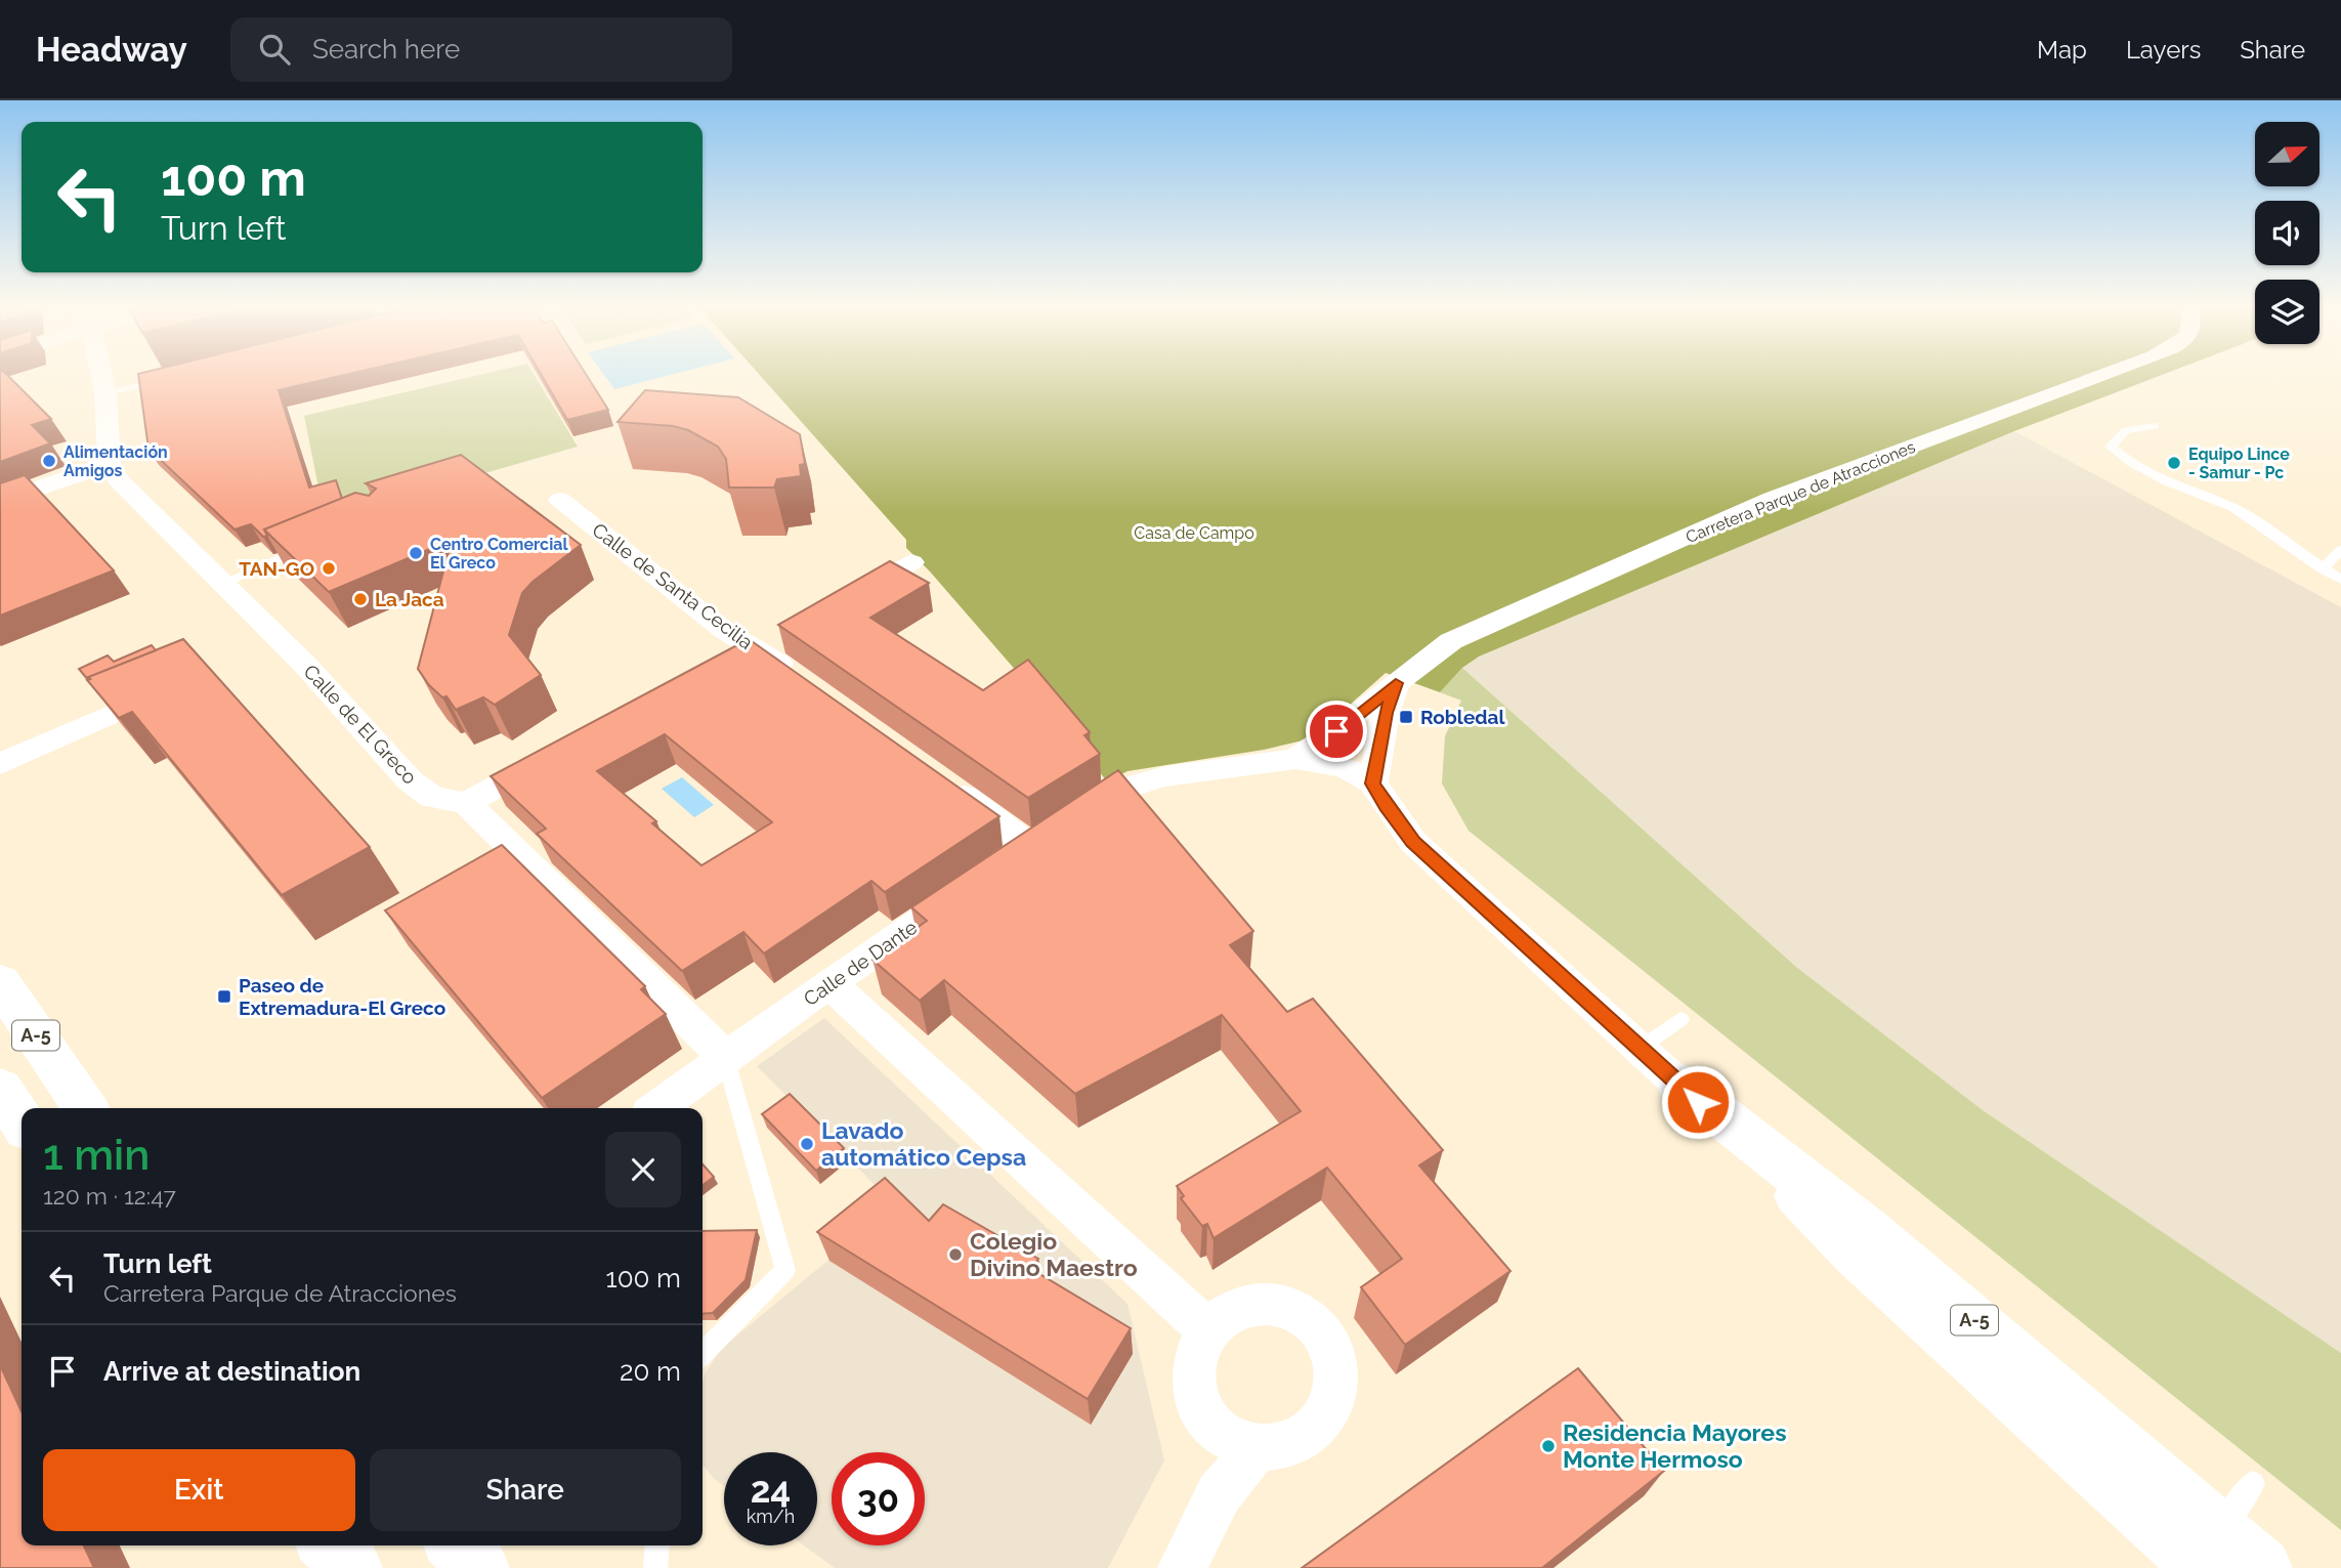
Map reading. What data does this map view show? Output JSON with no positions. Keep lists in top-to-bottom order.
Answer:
{
  "streets": {
    "highway": ["A-5"],
    "street": [
      "Carretera Parque de Atracciones",
      "Calle de Santa Cecilia",
      "Calle de El Greco",
      "Calle de Dante"
    ]
  },
  "parks": ["Casa de Campo"],
  "places": {
    "other": [
      "Alimentación Amigos",
      "Equipo Lince - Samur - Pc",
      "Centro Comercial El Greco",
      "TAN-GO",
      "La Jaca",
      "Lavado automático Cepsa",
      "Colegio Divino Maestro",
      "Residencia Mayores Monte Hermoso"
    ],
    "transit": ["Robledal", "Paseo de Extremadura-El Greco"]
  },
  "north": "right",
  "page": {
    "header": "Headway",
    "search": "Search here",
    "nav": ["Map", "Layers", "Share"],
    "turn": ["100 m", "Turn left"],
    "heading": ["1 min", "120 m · 12:47"],
    "list": [
      {
        "name": "Turn left",
        "note": "Carretera Parque de Atracciones",
        "value": "100 m"
      },
      {
        "name": "Arrive at destination",
        "value": "20 m"
      }
    ],
    "buttons": ["Exit", "Share"],
    "speed": "24 km/h",
    "limit": "30"
  }
}
